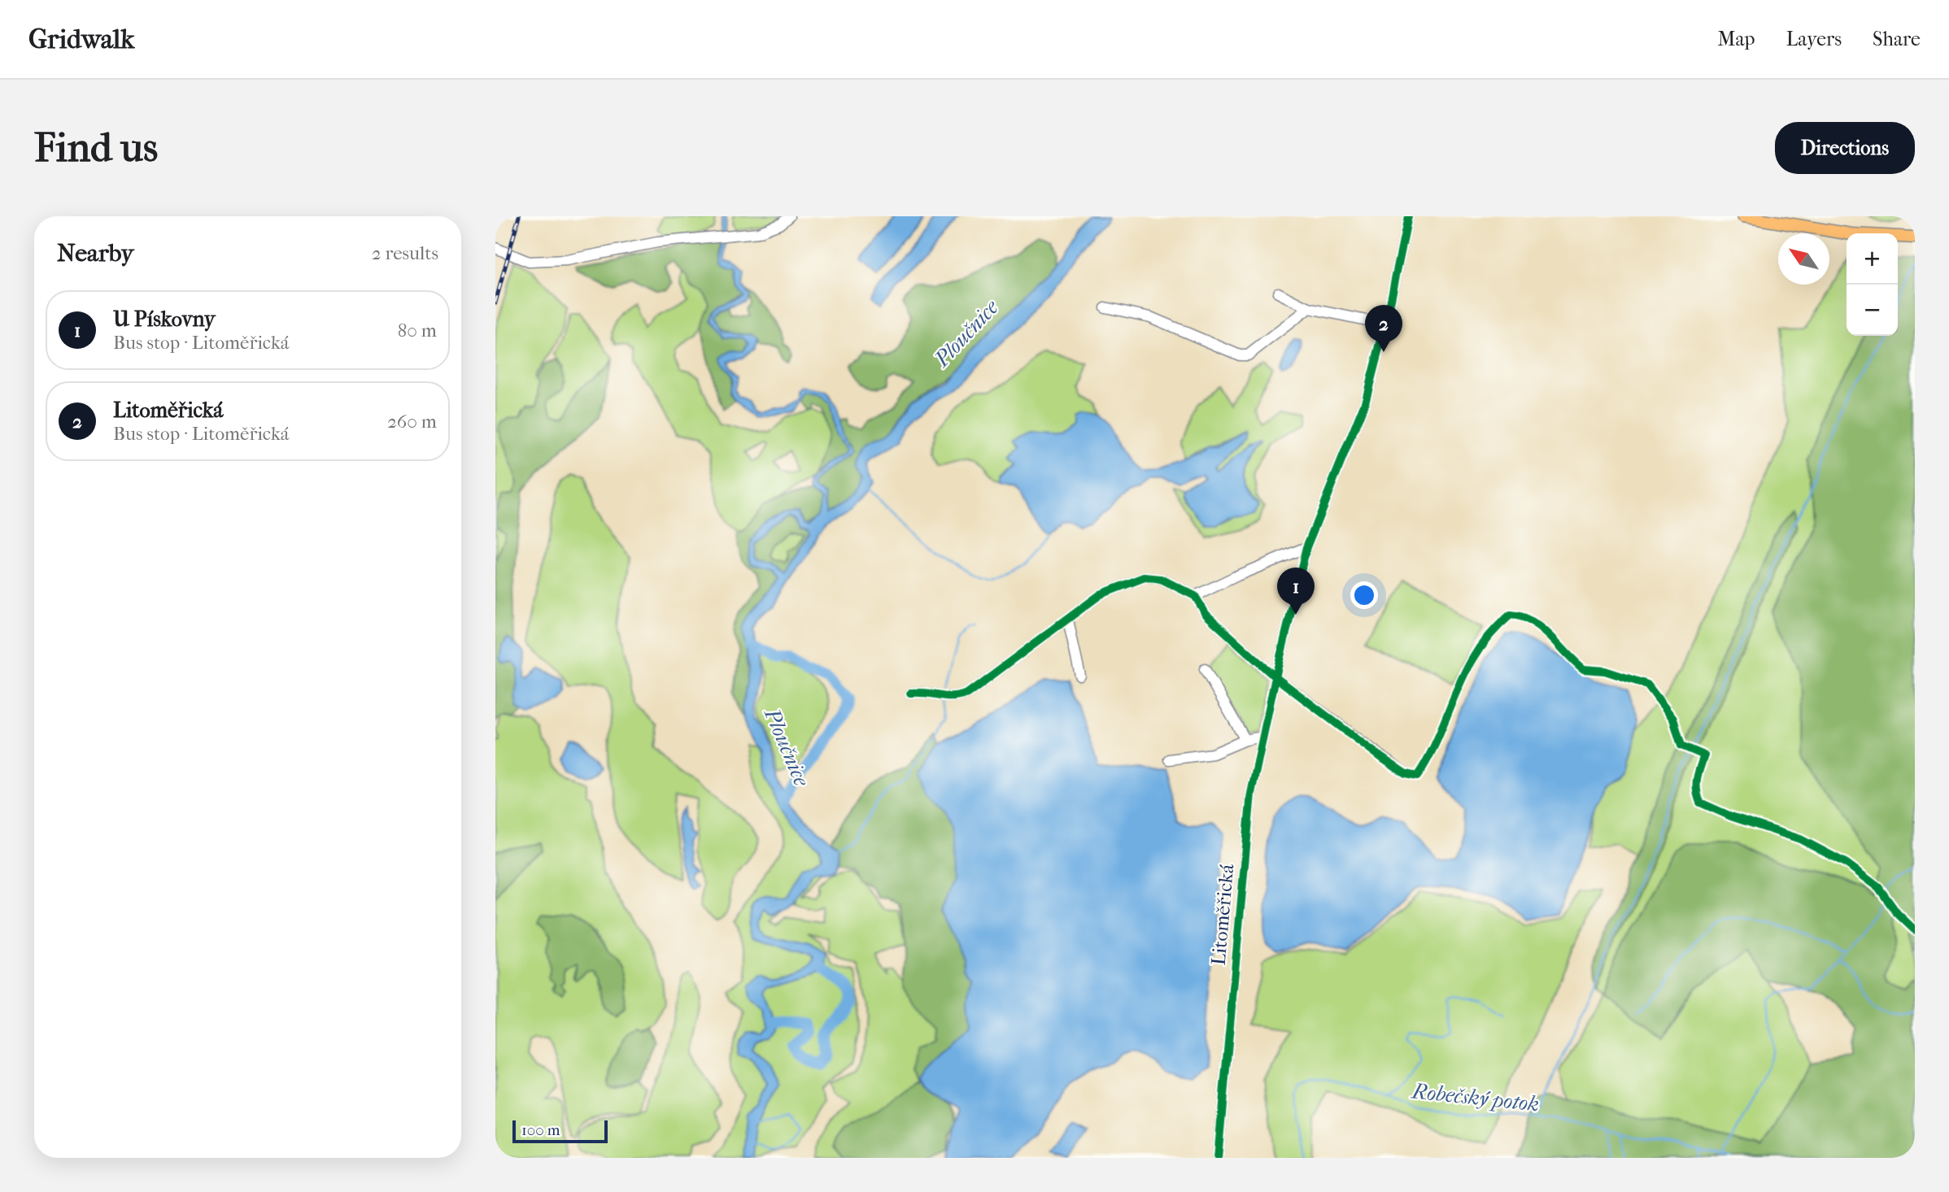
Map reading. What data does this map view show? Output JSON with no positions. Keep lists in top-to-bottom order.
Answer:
{
  "streets": {
    "street": ["Litoměřická"]
  },
  "water": ["Ploučnice", "Robečský potok"],
  "scale_bar": "100 m",
  "north": "top left",
  "page": {
    "header": "Gridwalk",
    "nav": ["Map", "Layers", "Share"],
    "buttons": "Directions",
    "title": "Find us",
    "heading": ["Nearby", "2 results"],
    "map_buttons": ["+", "−"],
    "list": [
      {
        "mark": "1",
        "name": "U Pískovny",
        "note": "Bus stop · Litoměřická",
        "value": "80 m"
      },
      {
        "mark": "2",
        "name": "Litoměřická",
        "note": "Bus stop · Litoměřická",
        "value": "260 m"
      }
    ],
    "pins": ["2", "1"],
    "scale": "100 m"
  }
}
